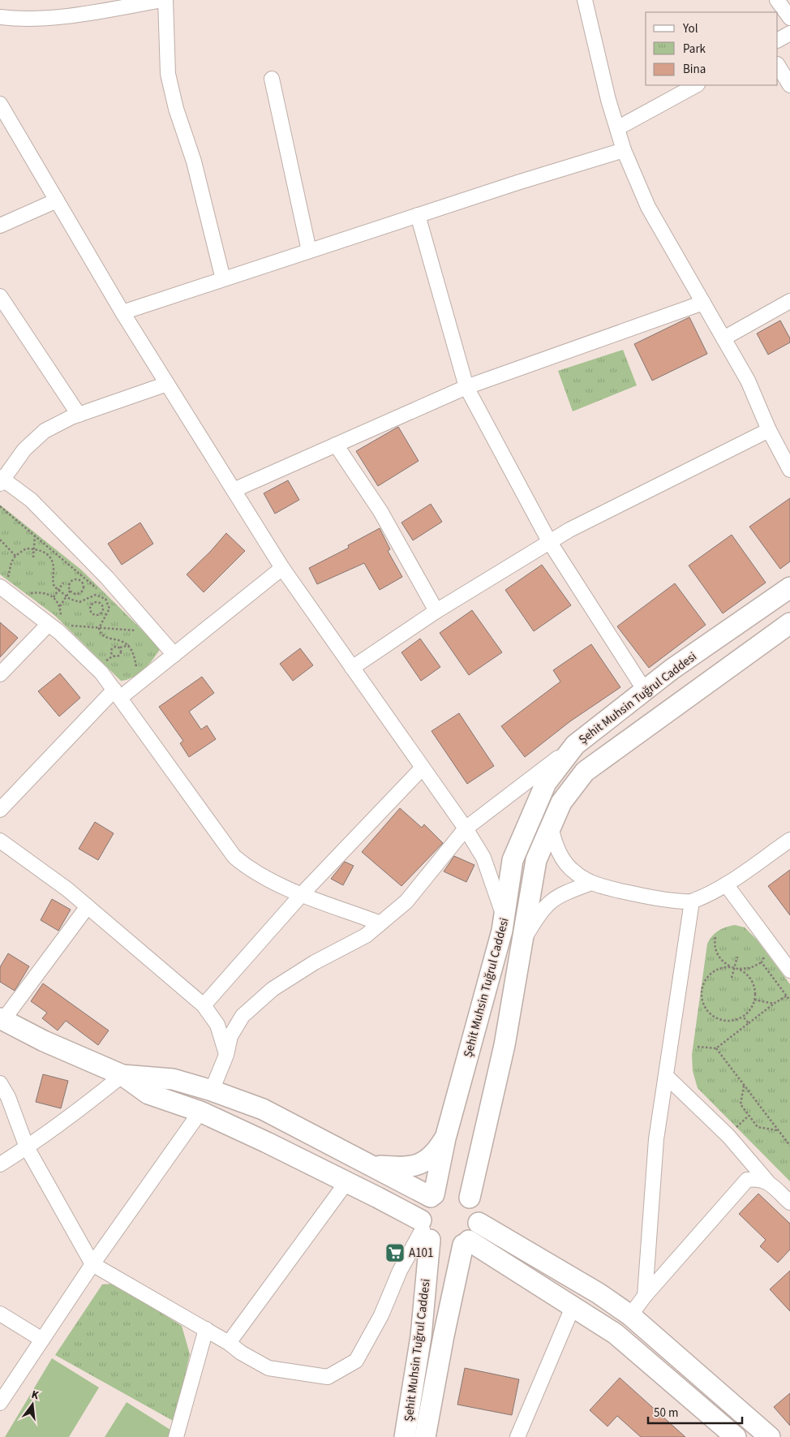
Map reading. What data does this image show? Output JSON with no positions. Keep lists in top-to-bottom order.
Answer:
{
  "streets": {
    "main road": ["Şehit Muhsin Tuğrul Caddesi"]
  },
  "places": {
    "supermarket": ["A101"]
  },
  "legend": ["Yol", "Park", "Bina"],
  "scale_bar": "50 m",
  "north": "top"
}
